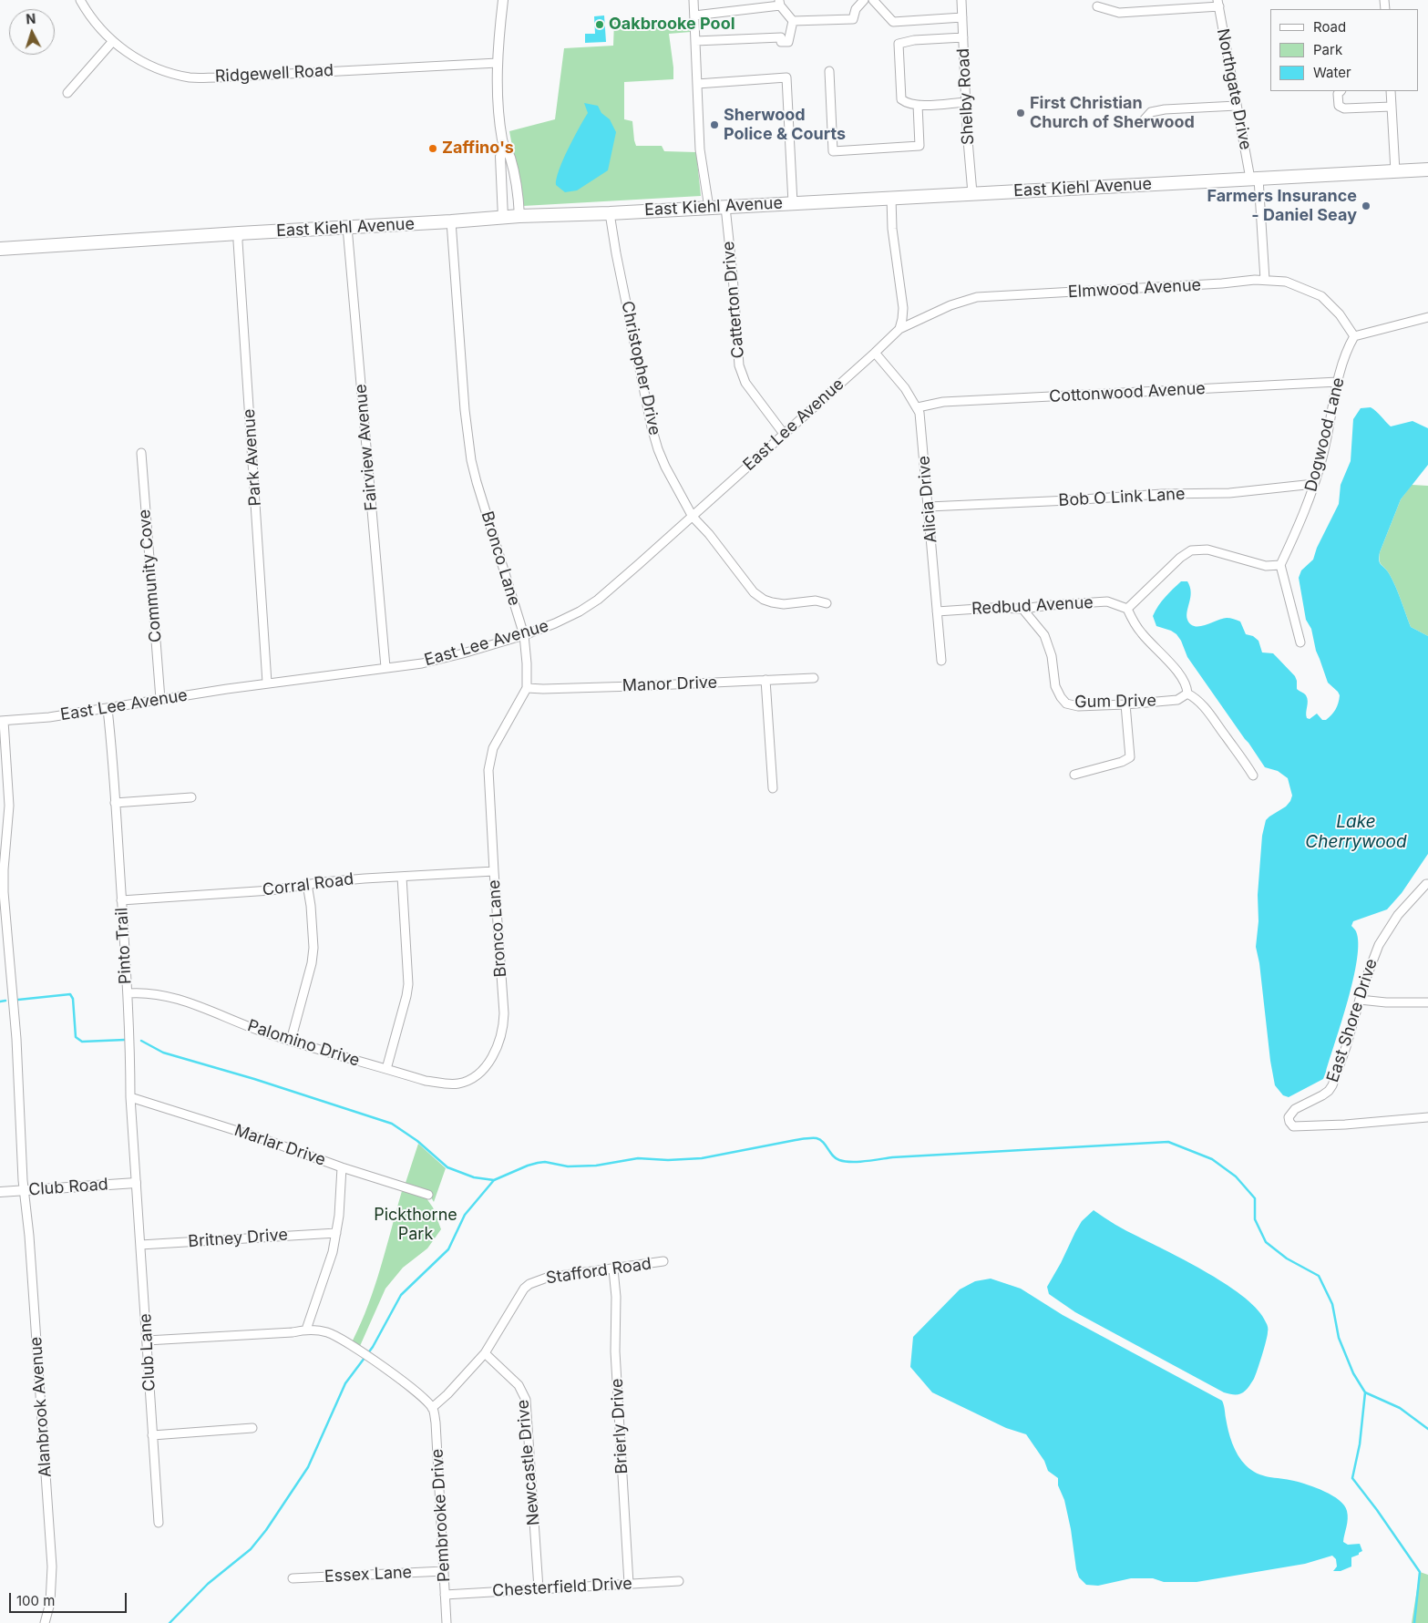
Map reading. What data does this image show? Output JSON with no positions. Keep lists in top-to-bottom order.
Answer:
{
  "streets": {
    "main road": ["East Kiehl Avenue"],
    "street": [
      "Ridgewell Road",
      "Northgate Drive",
      "Shelby Road",
      "Elmwood Avenue",
      "Catterton Drive",
      "Christopher Drive",
      "Cottonwood Avenue",
      "East Lee Avenue",
      "Dogwood Lane",
      "Fairview Avenue",
      "Park Avenue",
      "Bob O Link Lane",
      "Alicia Drive",
      "Bronco Lane",
      "Community Cove",
      "Redbud Avenue",
      "Manor Drive",
      "Gum Drive",
      "Corral Road",
      "Pinto Trail",
      "East Shore Drive",
      "Palomino Drive",
      "Marlar Drive",
      "Club Road",
      "Britney Drive",
      "Stafford Road",
      "Club Lane",
      "Alanbrook Avenue",
      "Brierly Drive",
      "Newcastle Drive",
      "Pembrooke Drive",
      "Essex Lane",
      "Chesterfield Drive"
    ]
  },
  "crossings": [
    ["Northgate Drive", "East Kiehl Avenue"],
    ["Northgate Drive", "Elmwood Avenue"],
    ["Shelby Road", "East Kiehl Avenue"],
    ["East Kiehl Avenue", "Catterton Drive"],
    ["East Kiehl Avenue", "Christopher Drive"],
    ["East Kiehl Avenue", "Fairview Avenue"],
    ["East Kiehl Avenue", "Park Avenue"],
    ["East Kiehl Avenue", "Bronco Lane"],
    ["Elmwood Avenue", "East Lee Avenue"],
    ["Elmwood Avenue", "Dogwood Lane"],
    ["Catterton Drive", "East Lee Avenue"],
    ["Christopher Drive", "East Lee Avenue"],
    ["Cottonwood Avenue", "Dogwood Lane"],
    ["Cottonwood Avenue", "Alicia Drive"],
    ["East Lee Avenue", "Fairview Avenue"],
    ["East Lee Avenue", "Park Avenue"],
    ["East Lee Avenue", "Alicia Drive"],
    ["East Lee Avenue", "Bronco Lane"],
    ["East Lee Avenue", "Community Cove"],
    ["East Lee Avenue", "Pinto Trail"],
    ["East Lee Avenue", "Alanbrook Avenue"],
    ["Dogwood Lane", "Bob O Link Lane"],
    ["Bob O Link Lane", "Alicia Drive"],
    ["Alicia Drive", "Redbud Avenue"],
    ["Bronco Lane", "Manor Drive"],
    ["Bronco Lane", "Corral Road"],
    ["Bronco Lane", "Palomino Drive"],
    ["Redbud Avenue", "Gum Drive"],
    ["Corral Road", "Pinto Trail"],
    ["Pinto Trail", "Palomino Drive"],
    ["Pinto Trail", "Marlar Drive"],
    ["Pinto Trail", "Club Road"],
    ["Pinto Trail", "Club Lane"],
    ["Club Road", "Club Lane"],
    ["Club Road", "Alanbrook Avenue"],
    ["Britney Drive", "Club Lane"],
    ["Stafford Road", "Brierly Drive"],
    ["Stafford Road", "Newcastle Drive"],
    ["Stafford Road", "Pembrooke Drive"],
    ["Brierly Drive", "Chesterfield Drive"],
    ["Newcastle Drive", "Chesterfield Drive"],
    ["Pembrooke Drive", "Essex Lane"],
    ["Pembrooke Drive", "Chesterfield Drive"]
  ],
  "water": ["Lake Cherrywood"],
  "parks": ["Pickthorne Park"],
  "places": [
    "Oakbrooke Pool",
    "First Christian Church of Sherwood",
    "Sherwood Police & Courts",
    "Zaffino's",
    "Farmers Insurance - Daniel Seay"
  ],
  "legend": ["Road", "Park", "Water"],
  "scale_bar": "100 m",
  "north": "top"
}
